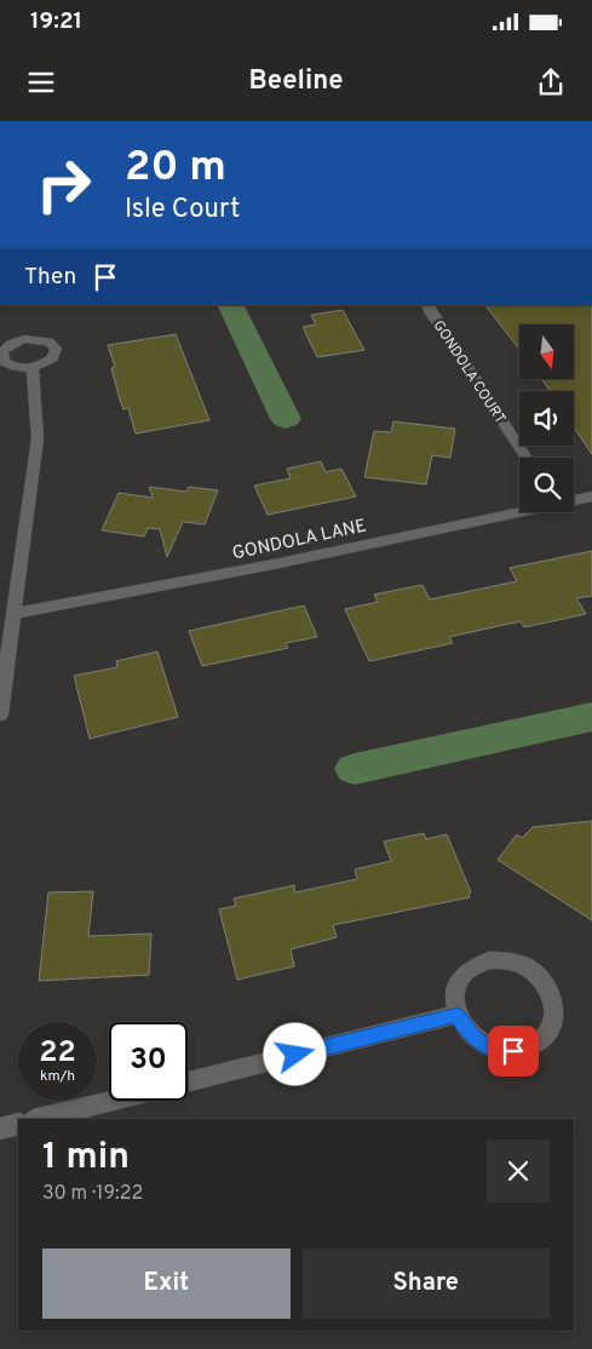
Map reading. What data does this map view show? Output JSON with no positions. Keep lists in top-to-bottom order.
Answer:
{
  "streets": {
    "street": ["GONDOLA COURT", "GONDOLA LANE"]
  },
  "north": "bottom",
  "page": {
    "status": "19:21",
    "header": "Beeline",
    "turn": ["20 m", "Isle Court"],
    "then": "Then",
    "speed": "22 km/h",
    "limit": "30",
    "heading": ["1 min", "30 m · 19:22"],
    "buttons": ["Exit", "Share"]
  }
}
